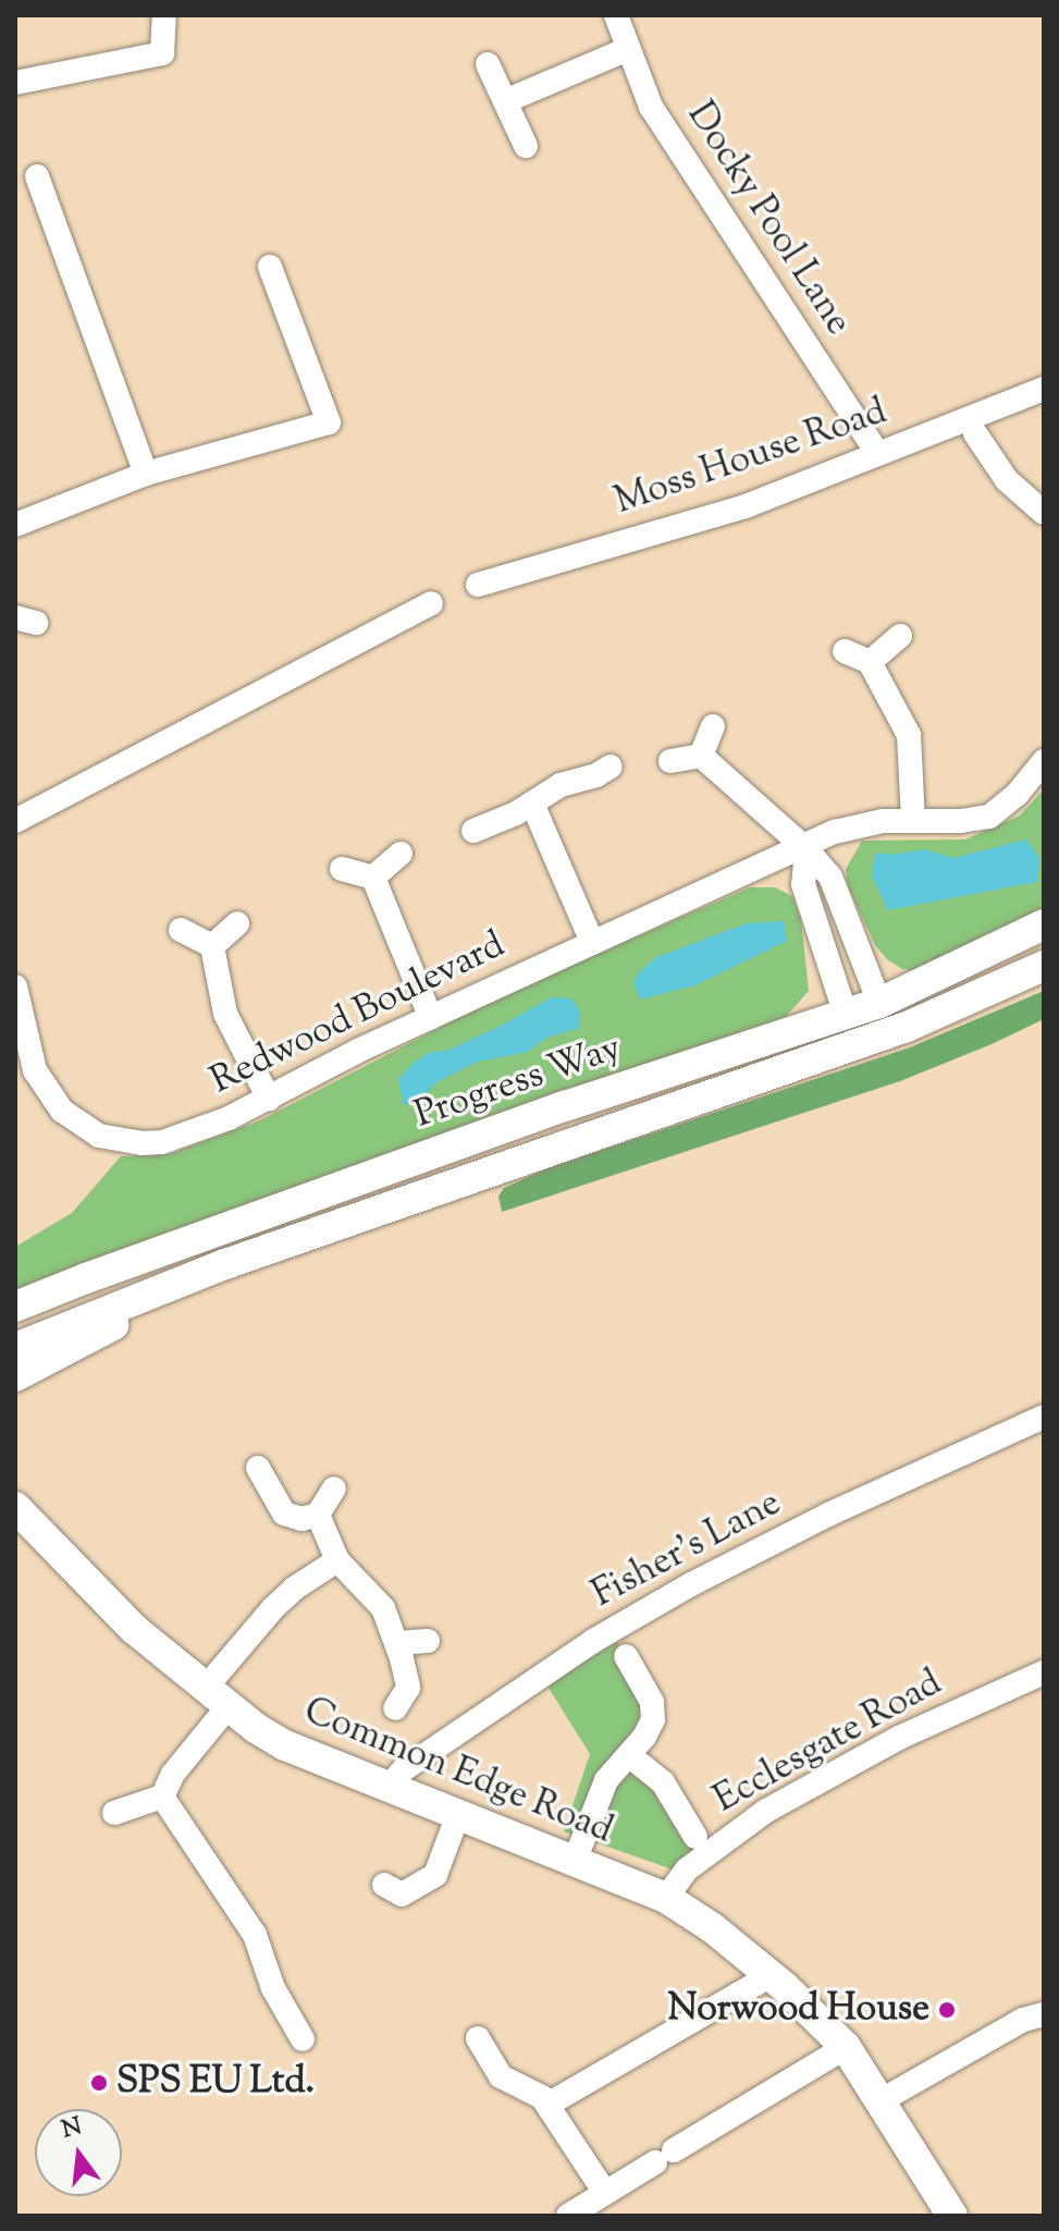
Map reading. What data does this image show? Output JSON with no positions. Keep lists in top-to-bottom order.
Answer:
{
  "streets": {
    "main road": ["Progress Way", "Common Edge Road"],
    "street": [
      "Docky Pool Lane",
      "Moss House Road",
      "Redwood Boulevard",
      "Fisher's Lane",
      "Ecclesgate Road"
    ]
  },
  "crossings": [
    ["Docky Pool Lane", "Moss House Road"],
    ["Fisher's Lane", "Common Edge Road"],
    ["Ecclesgate Road", "Common Edge Road"]
  ],
  "places": ["Norwood House", "SPS EU Ltd."],
  "north": "top"
}
